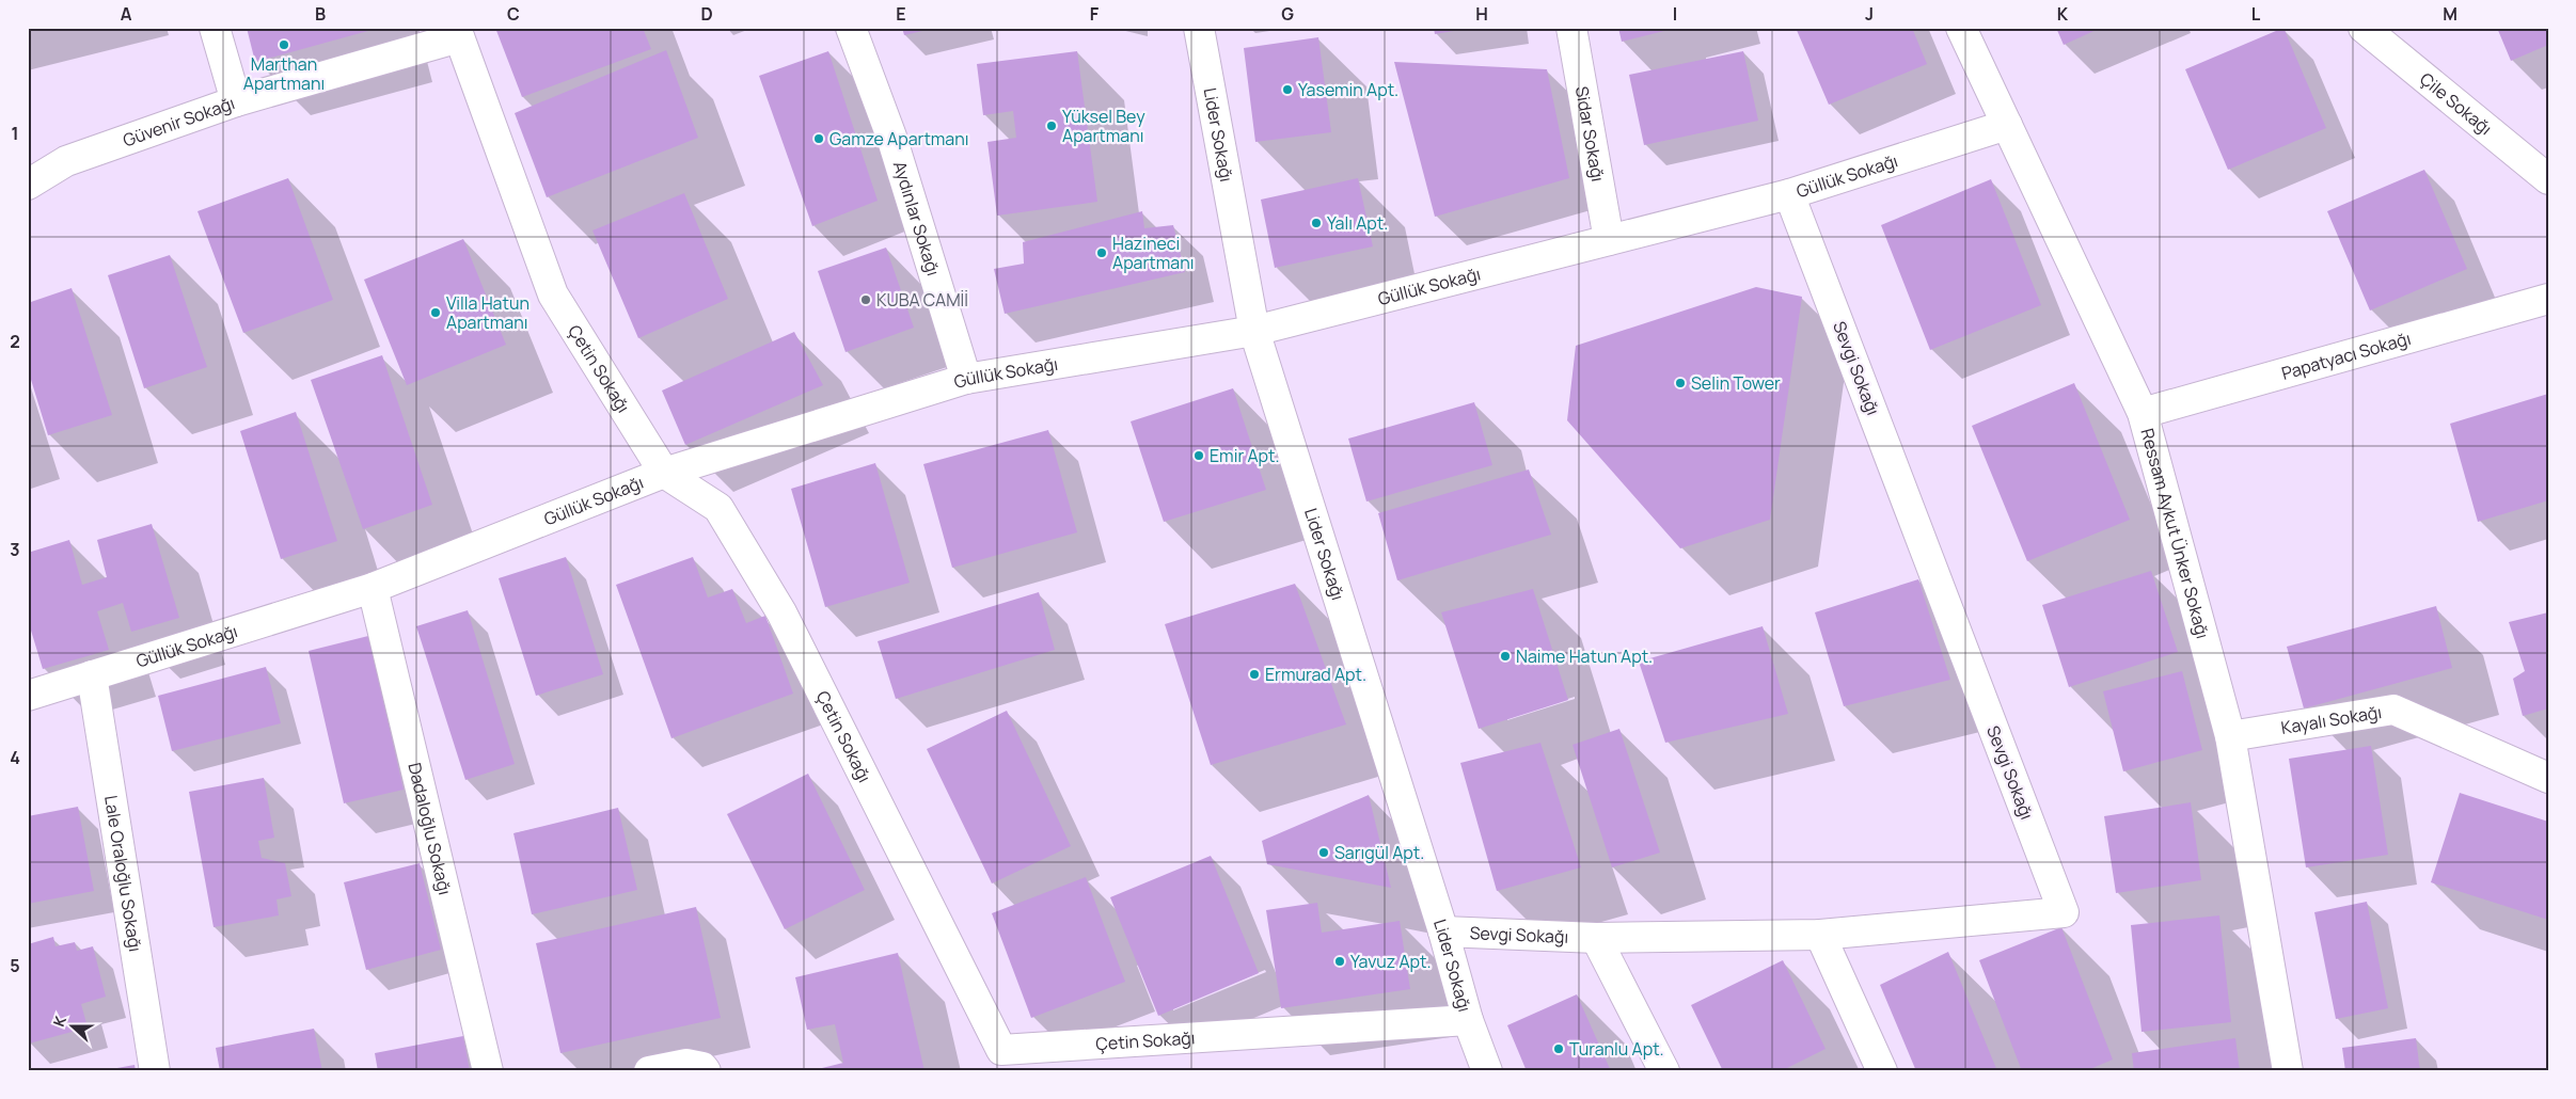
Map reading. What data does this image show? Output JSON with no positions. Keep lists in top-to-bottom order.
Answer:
{
  "streets": {
    "street": [
      "Çile Sokağı",
      "Güvenir Sokağı",
      "Sidar Sokağı",
      "Lider Sokağı",
      "Güllük Sokağı",
      "Aydınlar Sokağı",
      "Papatyacı Sokağı",
      "Çetin Sokağı",
      "Sevgi Sokağı",
      "Ressam Aykut Ünker Sokağı",
      "Kayalı Sokağı",
      "Dadaloğlu Sokağı",
      "Lale Oraloğlu Sokağı"
    ]
  },
  "crossings": [
    ["Güvenir Sokağı", "Çetin Sokağı"],
    ["Sidar Sokağı", "Güllük Sokağı"],
    ["Lider Sokağı", "Güllük Sokağı"],
    ["Lider Sokağı", "Çetin Sokağı"],
    ["Lider Sokağı", "Sevgi Sokağı"],
    ["Güllük Sokağı", "Aydınlar Sokağı"],
    ["Güllük Sokağı", "Çetin Sokağı"],
    ["Güllük Sokağı", "Sevgi Sokağı"],
    ["Güllük Sokağı", "Ressam Aykut Ünker Sokağı"],
    ["Güllük Sokağı", "Dadaloğlu Sokağı"],
    ["Güllük Sokağı", "Lale Oraloğlu Sokağı"],
    ["Papatyacı Sokağı", "Ressam Aykut Ünker Sokağı"],
    ["Ressam Aykut Ünker Sokağı", "Kayalı Sokağı"]
  ],
  "places": [
    "Marthan Apartmanı",
    "Yasemin Apt.",
    "Yüksel Bey Apartmanı",
    "Gamze Apartmanı",
    "Yalı Apt.",
    "Hazineci Apartmanı",
    "KUBA CAMİİ",
    "Villa Hatun Apartmanı",
    "Selin Tower",
    "Emir Apt.",
    "Naime Hatun Apt.",
    "Ermurad Apt.",
    "Sarıgül Apt.",
    "Yavuz Apt.",
    "Turanlu Apt."
  ],
  "north": "left",
  "grid": {
    "columns": [
      "A",
      "B",
      "C",
      "D",
      "E",
      "F",
      "G",
      "H",
      "I",
      "J",
      "K",
      "L",
      "M"
    ],
    "rows": [
      "1",
      "2",
      "3",
      "4",
      "5"
    ]
  }
}
